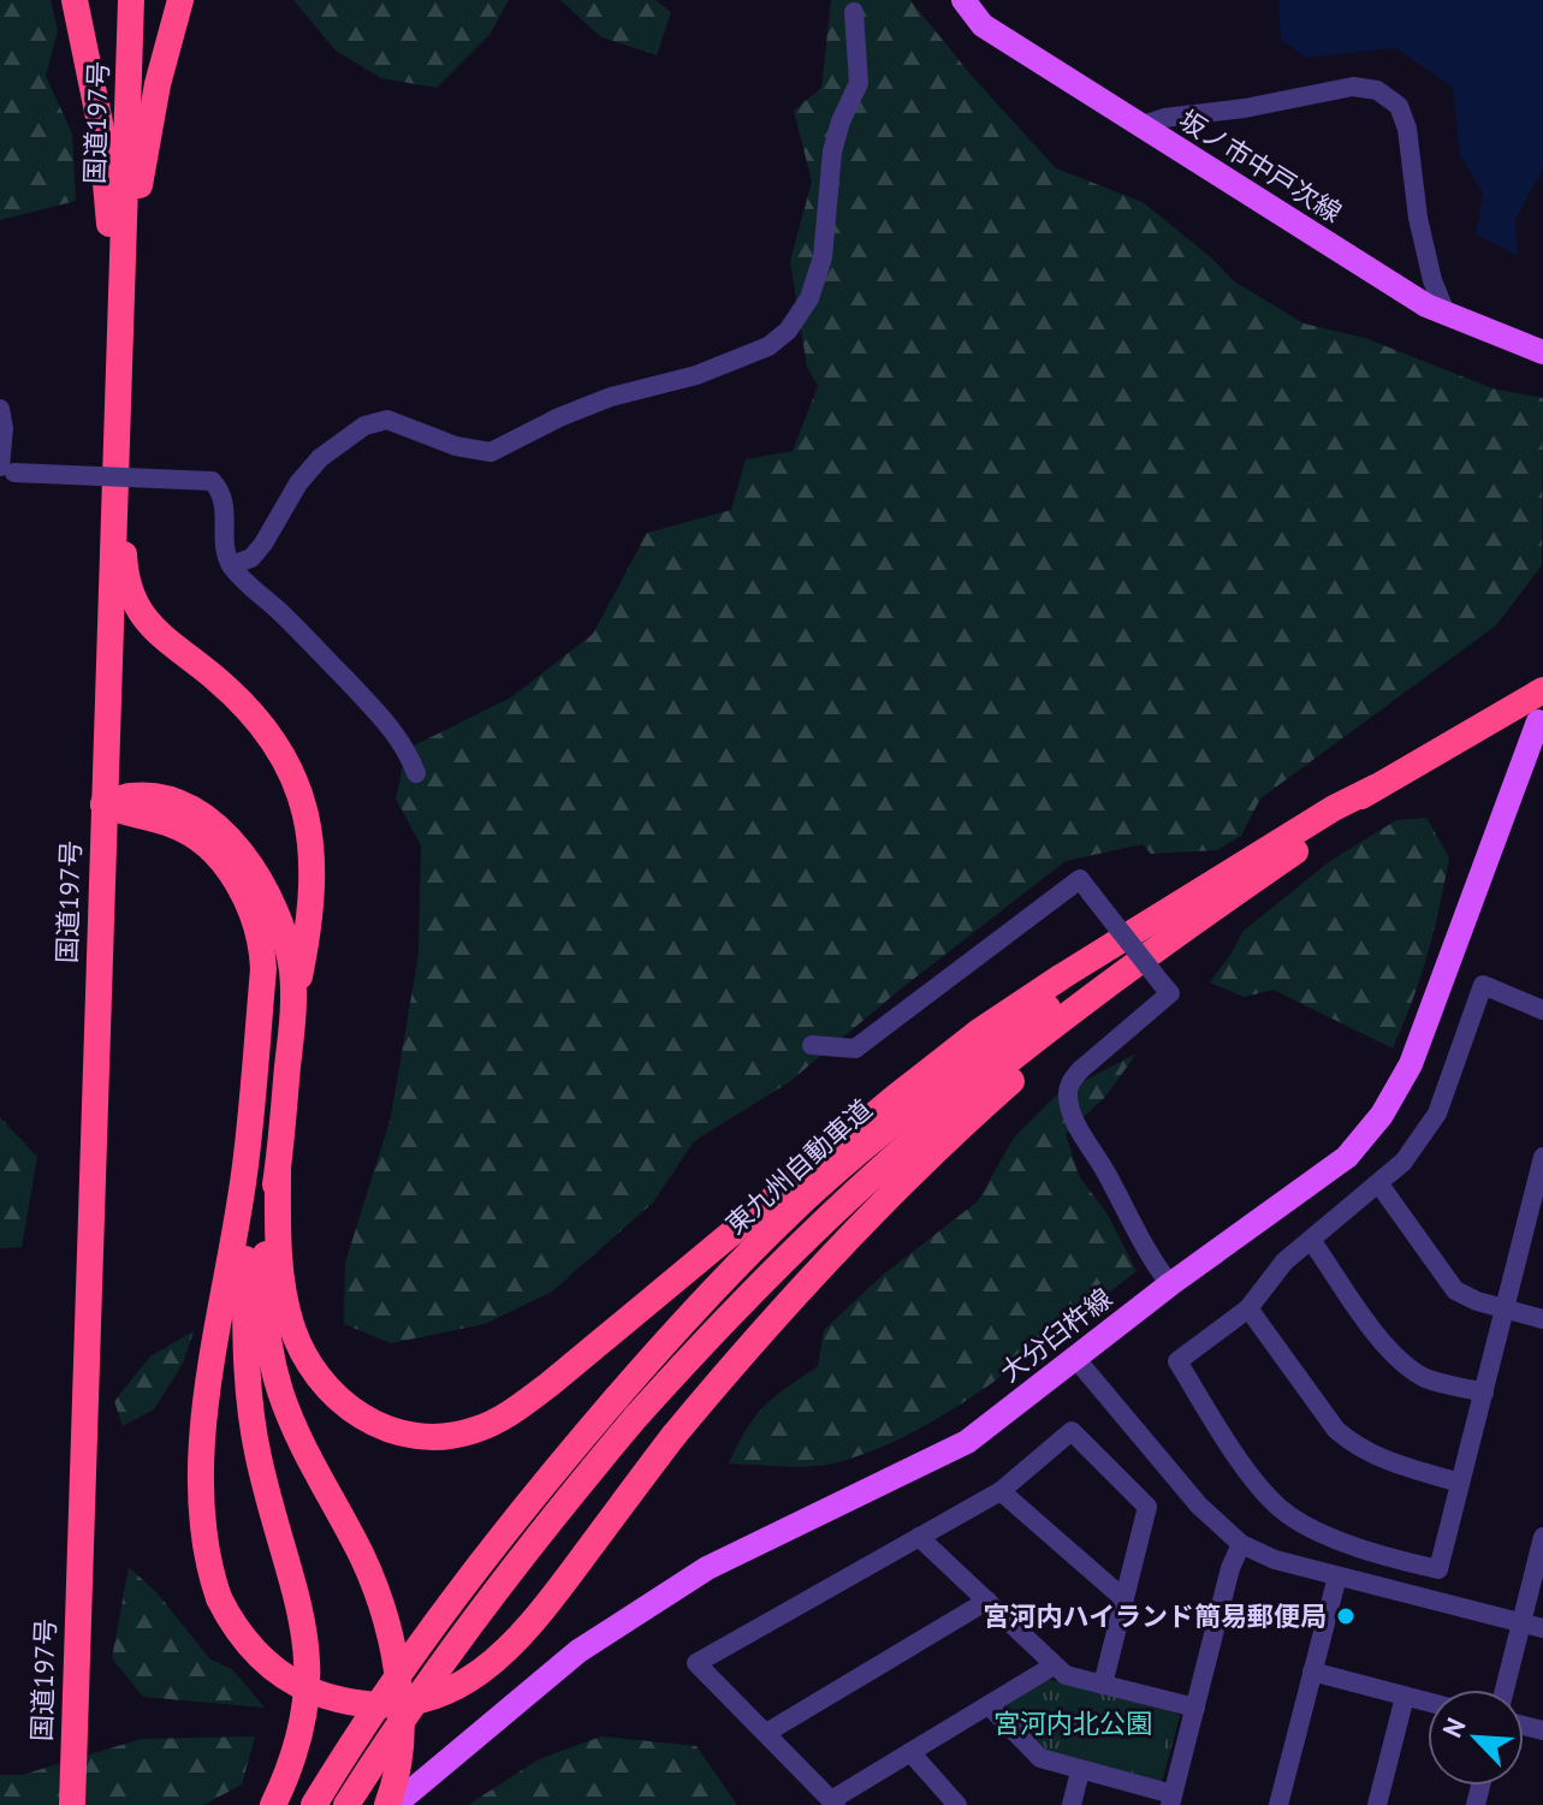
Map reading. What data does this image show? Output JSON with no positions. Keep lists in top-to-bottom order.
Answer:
{
  "streets": {
    "highway": ["国道197号", "東九州自動車道"],
    "main road": ["坂ノ市中戸次線", "大分臼杵線"]
  },
  "parks": ["宮河内北公園"],
  "places": ["宮河内ハイランド簡易郵便局"],
  "north": "top left"
}
